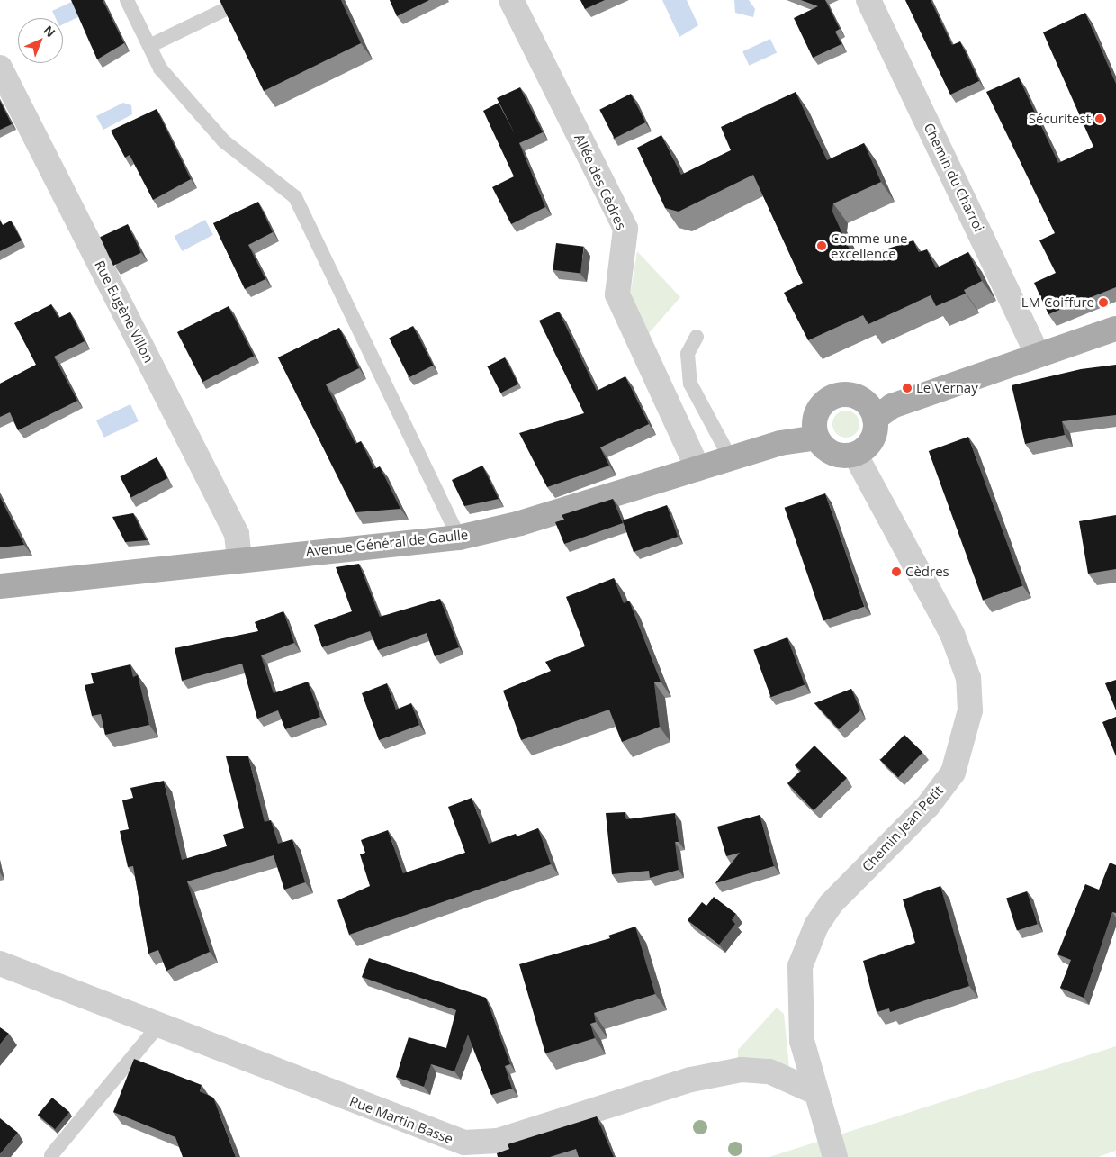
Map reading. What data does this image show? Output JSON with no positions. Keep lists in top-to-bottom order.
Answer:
{
  "streets": {
    "main road": ["Avenue Général de Gaulle"],
    "street": [
      "Chemin du Charroi",
      "Allée des Cèdres",
      "Rue Eugène Villon",
      "Chemin Jean Petit",
      "Rue Martin Basse"
    ]
  },
  "crossings": [
    ["Allée des Cèdres", "Avenue Général de Gaulle"],
    ["Rue Eugène Villon", "Avenue Général de Gaulle"],
    ["Avenue Général de Gaulle", "Chemin Jean Petit"],
    ["Chemin Jean Petit", "Rue Martin Basse"]
  ],
  "places": [
    "Sécuritest",
    "Comme une excellence",
    "LM Coiffure",
    "Le Vernay",
    "Cèdres"
  ],
  "north": "top right"
}
